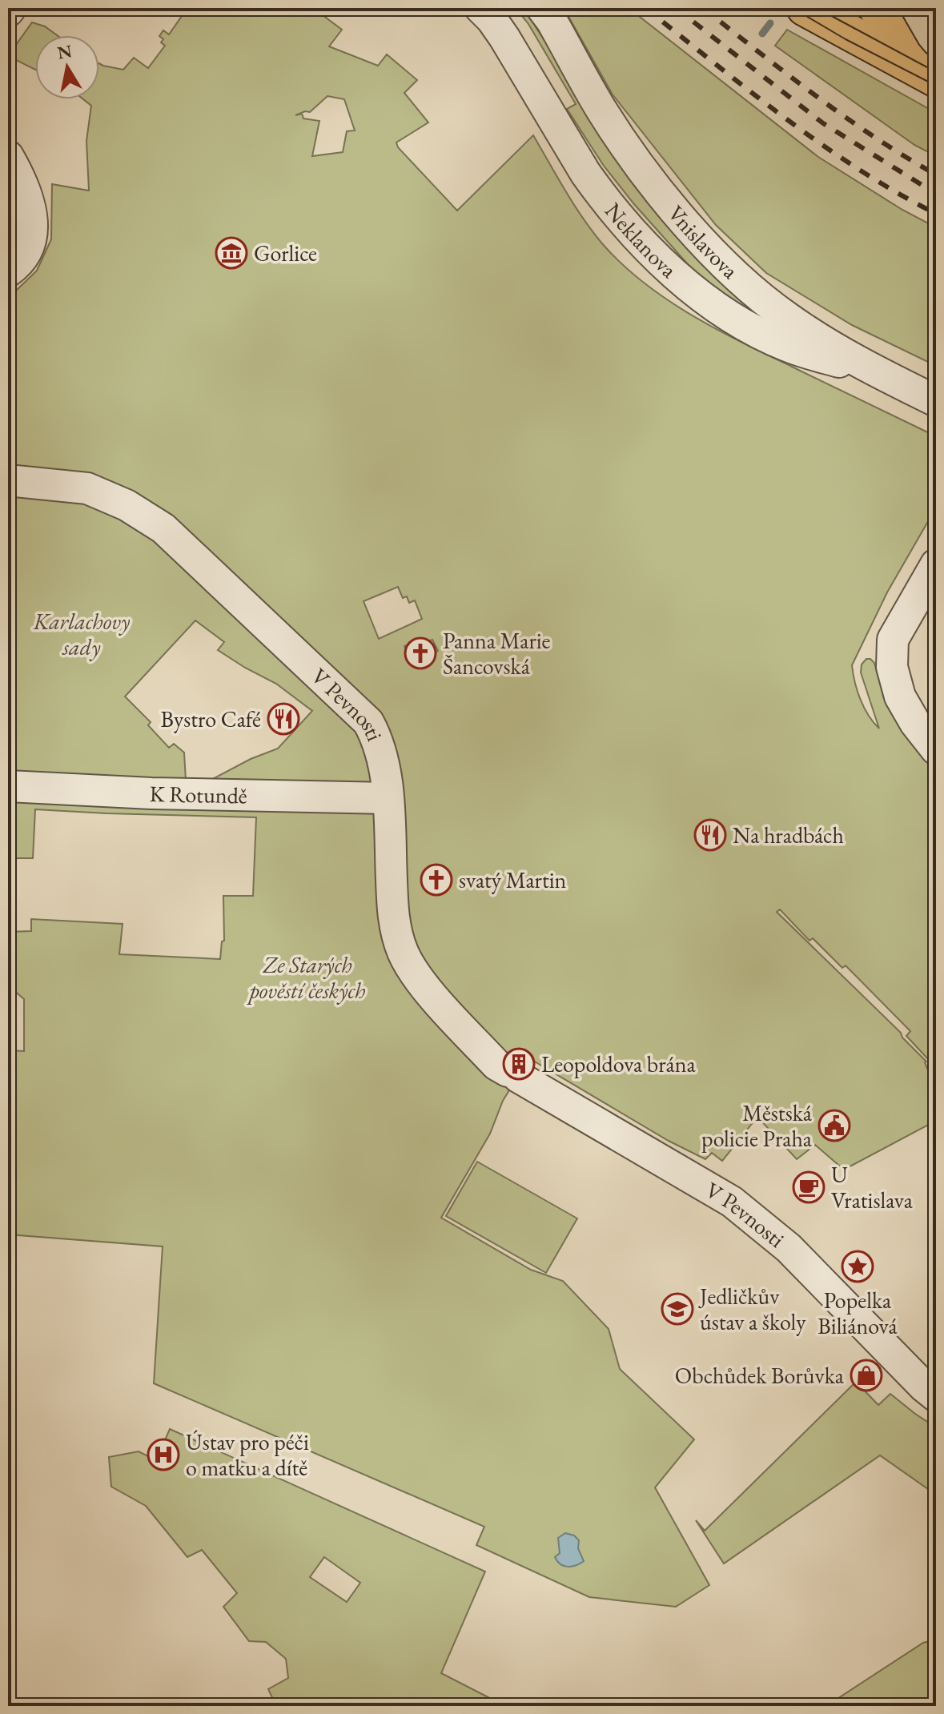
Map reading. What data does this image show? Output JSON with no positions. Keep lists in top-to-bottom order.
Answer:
{
  "streets": {
    "street": [
      "Neklanova",
      "Vnislavova",
      "V Pevnosti",
      "K Rotundě"
    ]
  },
  "crossings": [
    ["Neklanova", "Vnislavova"],
    ["V Pevnosti", "K Rotundě"]
  ],
  "parks": ["Karlachovy sady", "Ze Starých pověstí českých"],
  "places": {
    "museum": ["Gorlice"],
    "church": ["Panna Marie Šancovská", "svatý Martin"],
    "restaurant": ["Bystro Café", "Na hradbách"],
    "building": ["Leopoldova brána"],
    "public building": ["Městská policie Praha"],
    "cafe": ["U Vratislava"],
    "place": ["Popelka Biliánová"],
    "school or university": ["Jedličkův ústav a školy"],
    "shop": ["Obchůdek Borůvka"],
    "hospital": ["Ústav pro péči o matku a dítě"]
  },
  "north": "top"
}
